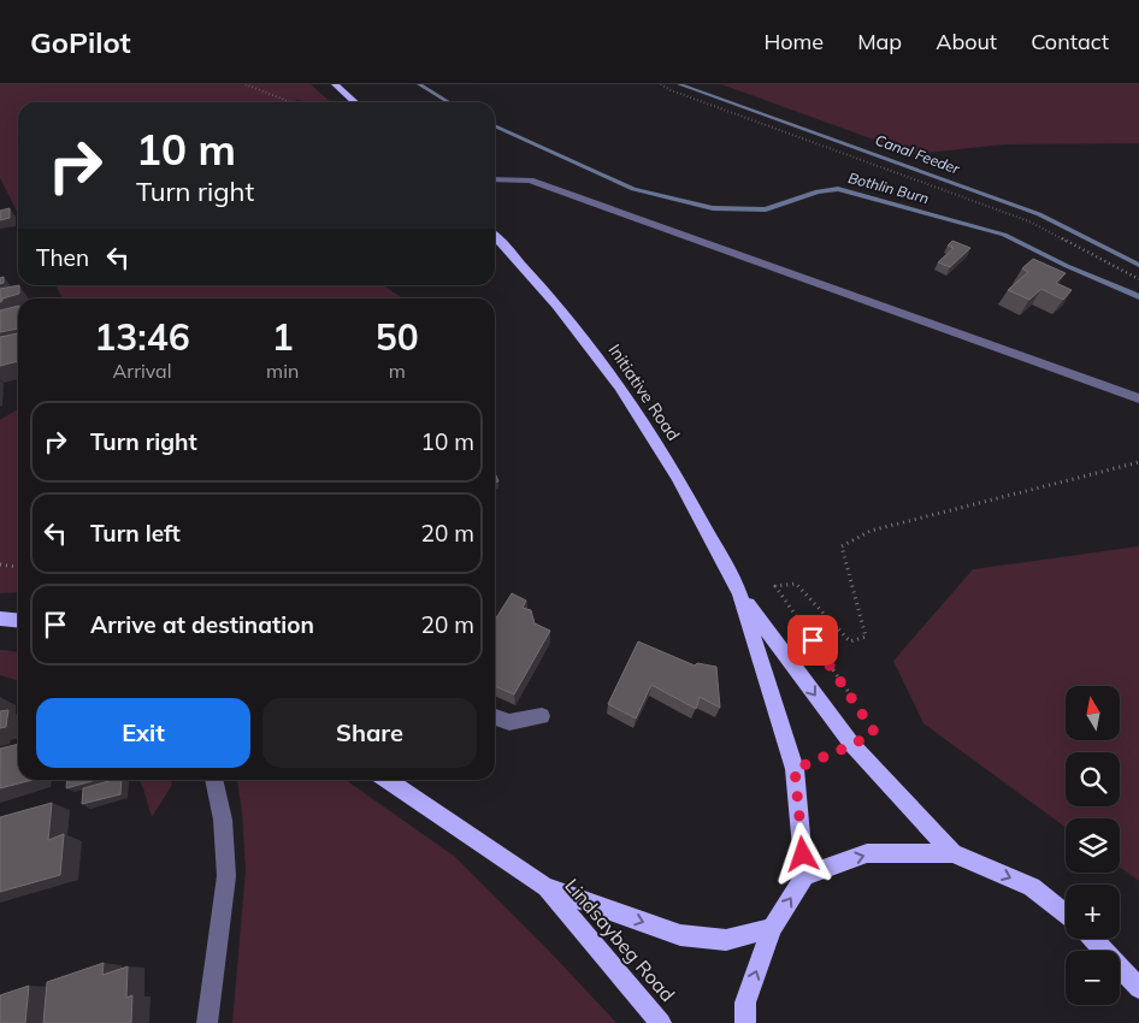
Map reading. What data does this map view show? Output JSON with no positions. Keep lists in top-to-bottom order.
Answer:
{
  "streets": {
    "main road": ["Initiative Road", "Lindsaybeg Road"]
  },
  "one_way": ["Lindsaybeg Road"],
  "water": ["Canal Feeder", "Bothlin Burn"],
  "north": "top",
  "page": {
    "header": "GoPilot",
    "nav": [
      "Home",
      "Map",
      "About",
      "Contact"
    ],
    "turn": ["10 m", "Turn right"],
    "then": "Then",
    "eta": [
      "13:46",
      "Arrival",
      "1",
      "min",
      "50",
      "m"
    ],
    "list": [
      {
        "name": "Turn right",
        "value": "10 m"
      },
      {
        "name": "Turn left",
        "value": "20 m"
      },
      {
        "name": "Arrive at destination",
        "value": "20 m"
      }
    ],
    "map_buttons": ["+", "−"],
    "buttons": ["Exit", "Share"]
  }
}
